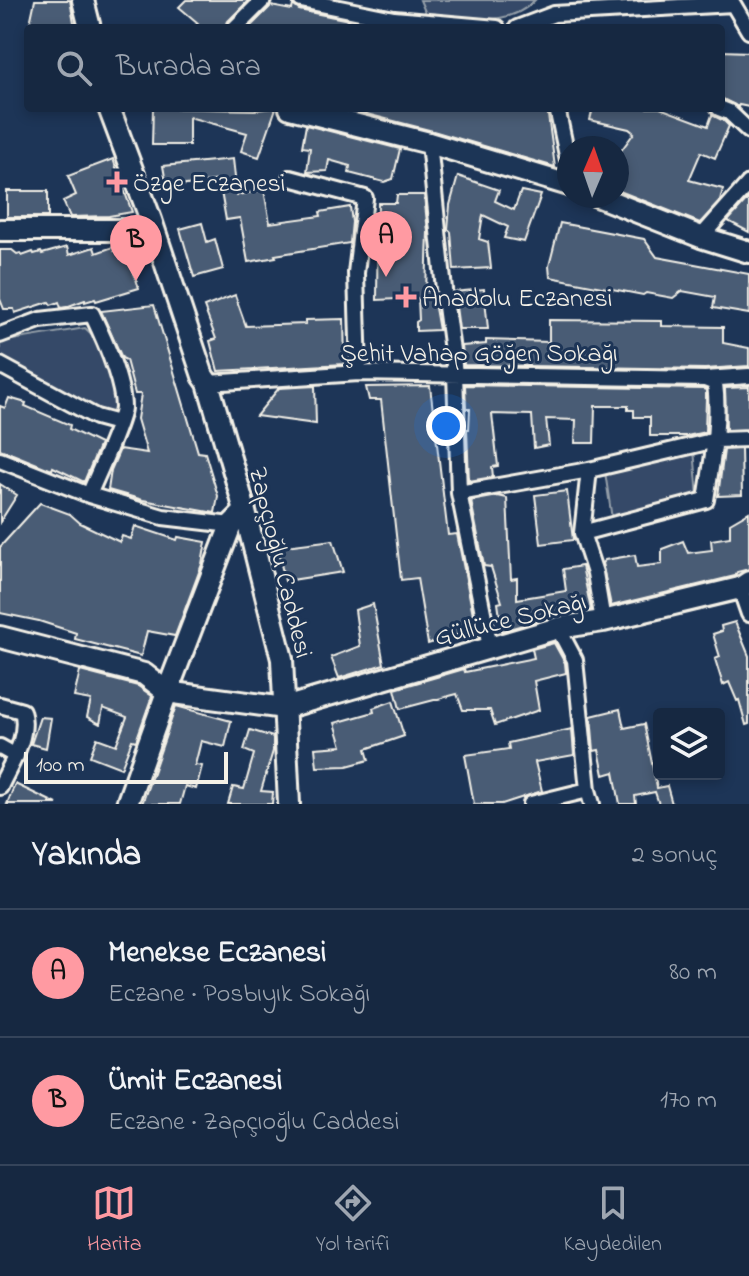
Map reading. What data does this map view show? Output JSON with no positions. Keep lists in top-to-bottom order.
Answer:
{
  "streets": {
    "street": ["Şehit Vahap Göğen Sokağı", "Zapçıoğlu Caddesi", "Güllüce Sokağı"]
  },
  "crossings": [
    ["Şehit Vahap Göğen Sokağı", "Zapçıoğlu Caddesi"],
    ["Zapçıoğlu Caddesi", "Güllüce Sokağı"]
  ],
  "places": {
    "health": ["Özge Eczanesi", "Anadolu Eczanesi"]
  },
  "scale_bar": "100 m",
  "north": "top",
  "page": {
    "search": "Burada ara",
    "pins": ["A", "B"],
    "scale": "100 m",
    "heading": ["Yakında", "2 sonuç"],
    "list": [
      {
        "mark": "A",
        "name": "Menekse Eczanesi",
        "note": "Eczane · Posbıyık Sokağı",
        "value": "80 m"
      },
      {
        "mark": "B",
        "name": "Ümit Eczanesi",
        "note": "Eczane · Zapçıoğlu Caddesi",
        "value": "170 m"
      }
    ],
    "nav": ["Harita", "Yol tarifi", "Kaydedilen"]
  }
}
